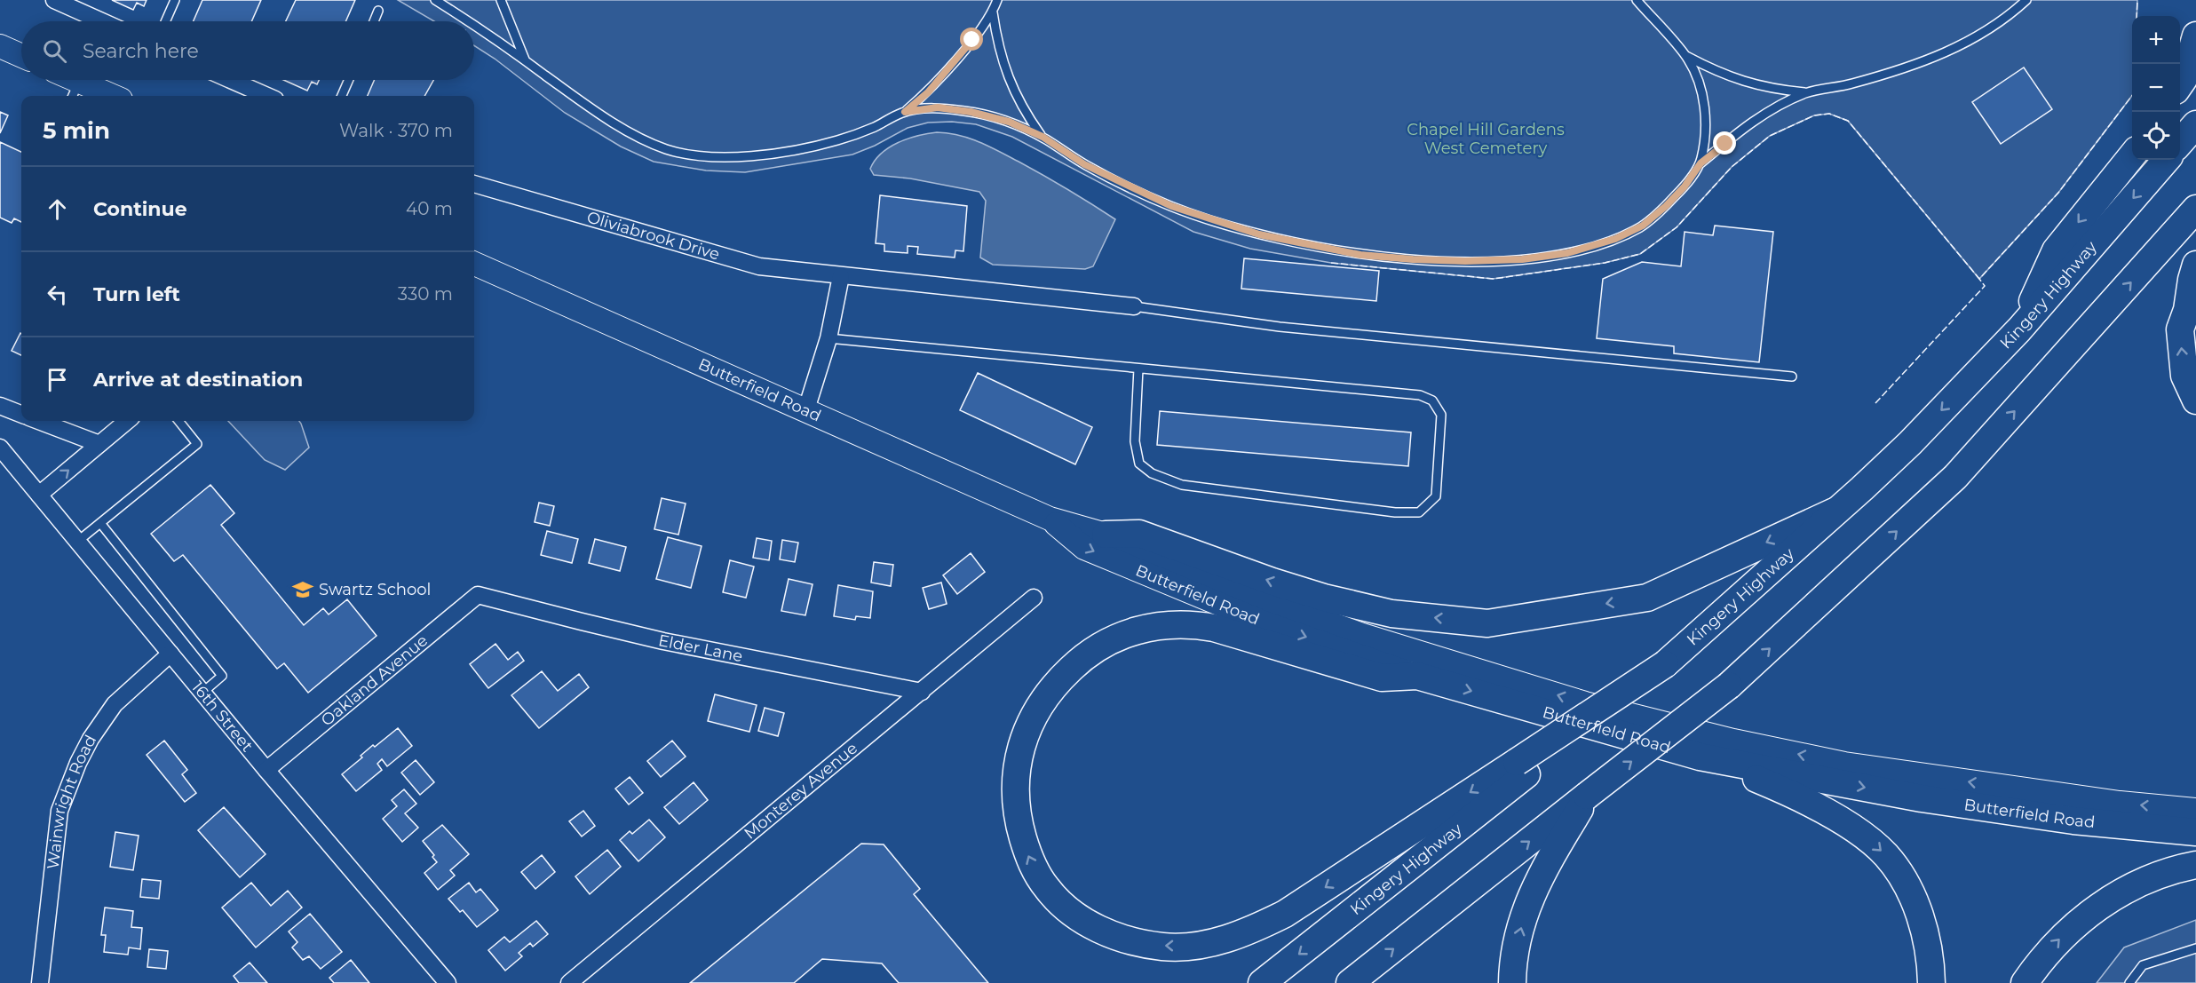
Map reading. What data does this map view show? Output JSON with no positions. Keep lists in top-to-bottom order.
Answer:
{
  "streets": {
    "highway": ["Kingery Highway", "Butterfield Road"],
    "street": [
      "Oliviabrook Drive",
      "Elder Lane",
      "Oakland Avenue",
      "16th Street",
      "Monterey Avenue",
      "Wainwright Road"
    ]
  },
  "crossings": [
    ["Elder Lane", "Oakland Avenue"],
    ["Elder Lane", "Monterey Avenue"],
    ["Oakland Avenue", "16th Street"],
    ["16th Street", "Wainwright Road"]
  ],
  "parks": ["Chapel Hill Gardens West Cemetery"],
  "places": {
    "school or university": ["Swartz School"]
  },
  "page": {
    "map_buttons": ["+", "−"],
    "search": "Search here",
    "heading": ["5 min", "Walk · 370 m"],
    "list": [
      ["Continue", "40 m"],
      ["Turn left", "330 m"],
      "Arrive at destination"
    ]
  }
}
